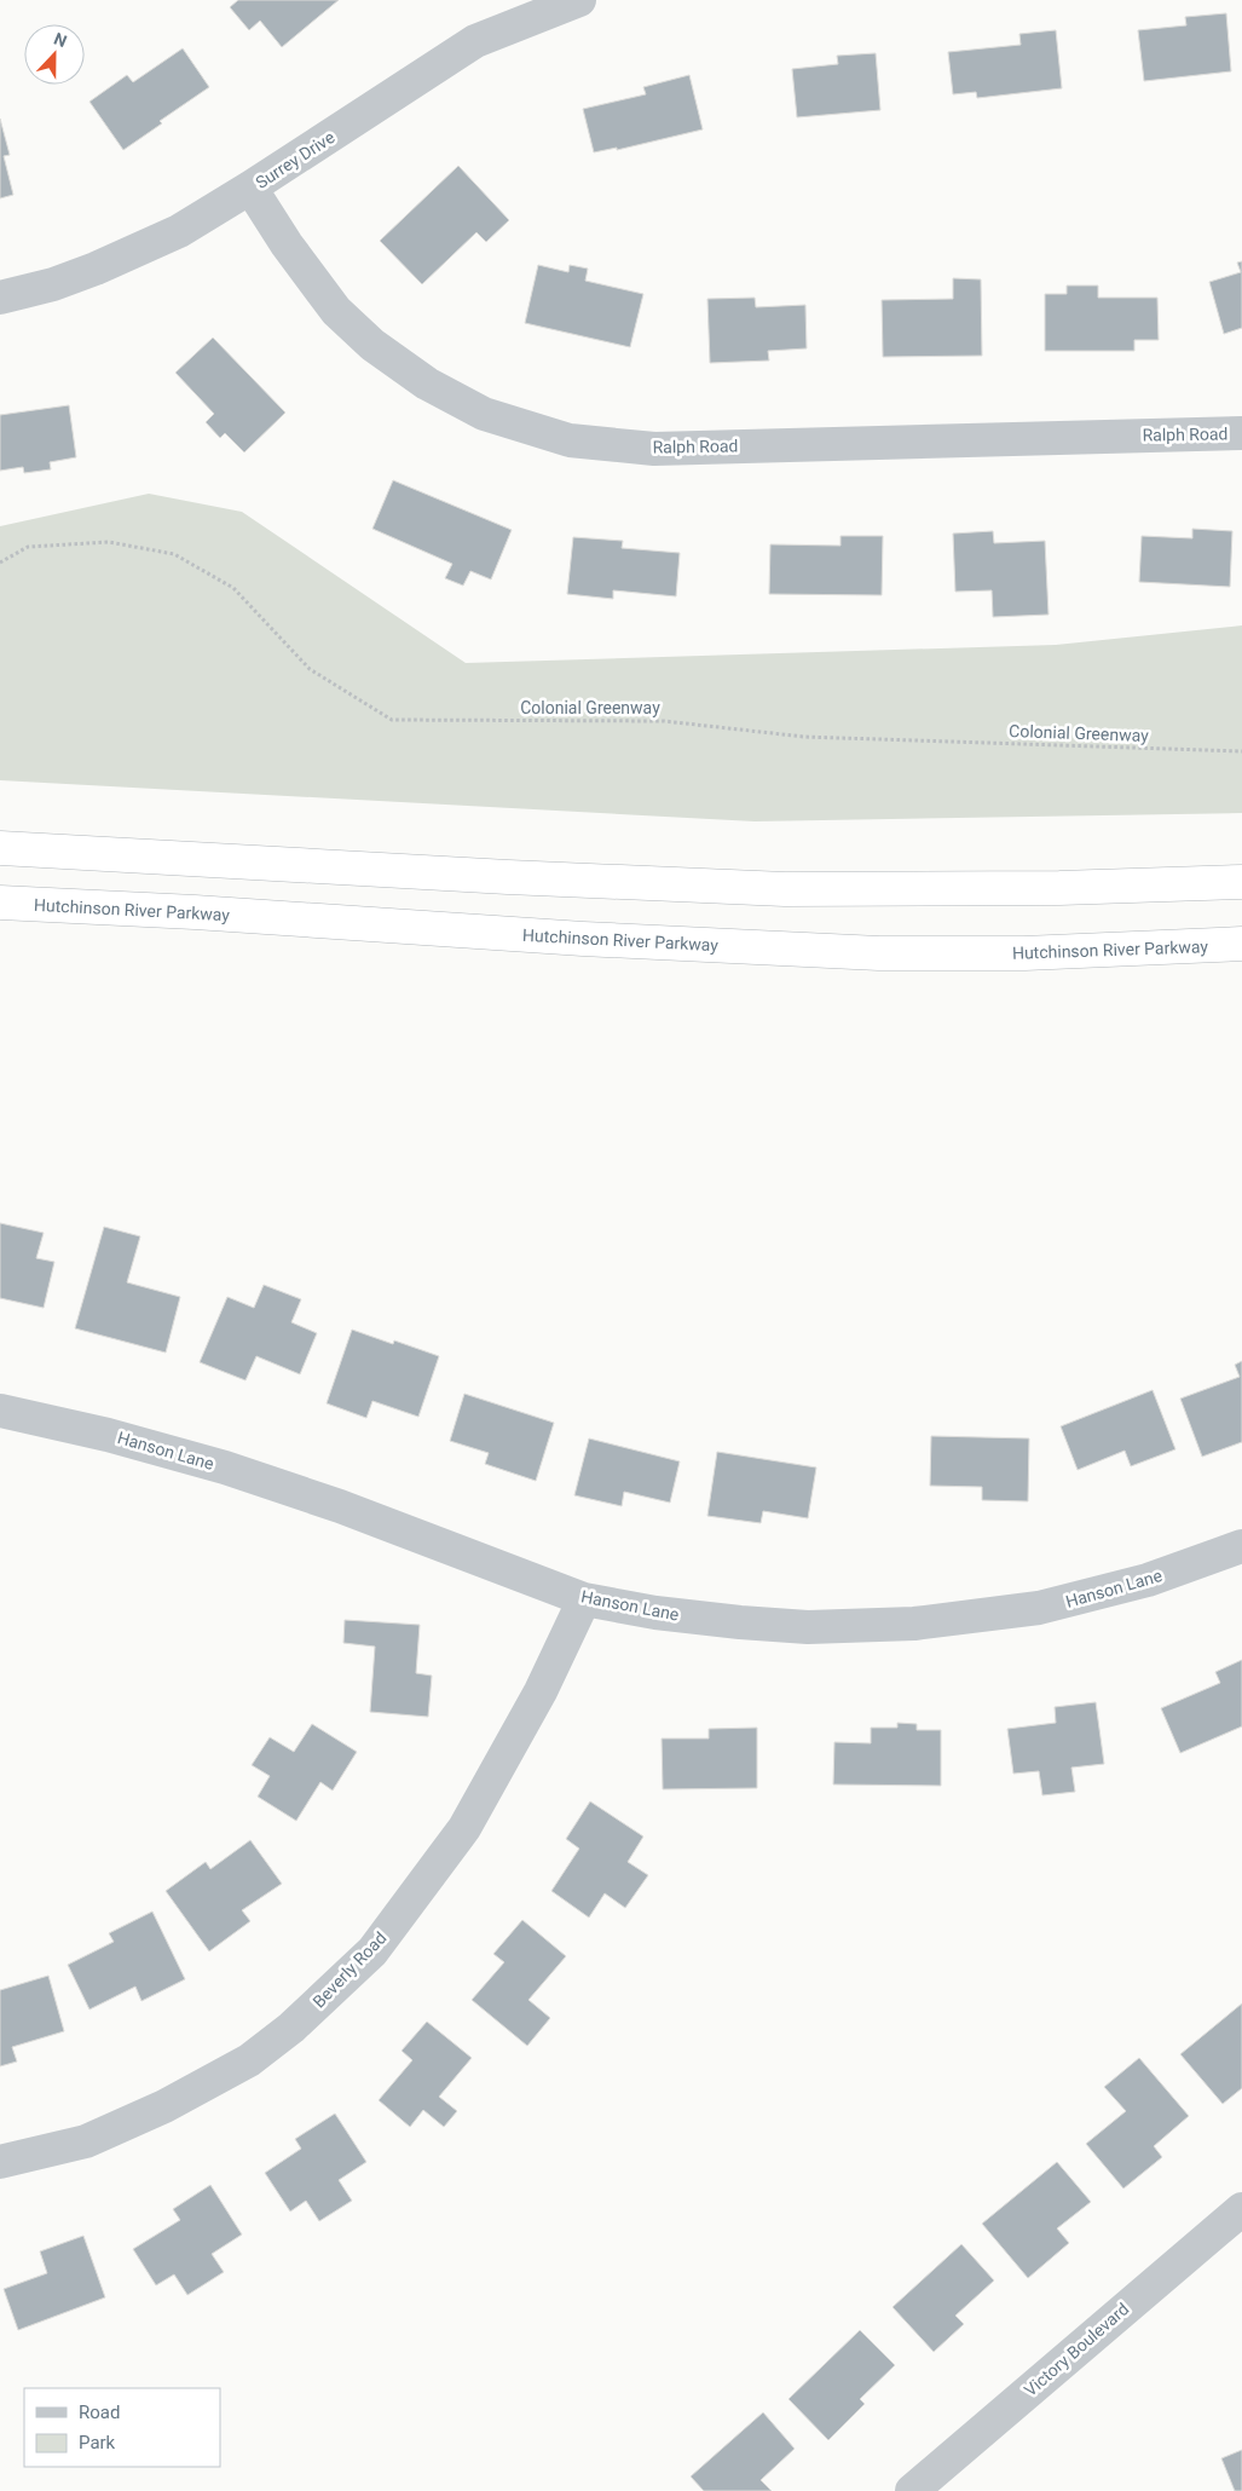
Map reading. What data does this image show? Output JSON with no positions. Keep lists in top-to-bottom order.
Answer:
{
  "streets": {
    "highway": ["Hutchinson River Parkway"],
    "street": [
      "Surrey Drive",
      "Ralph Road",
      "Hanson Lane",
      "Beverly Road",
      "Victory Boulevard"
    ],
    "path": ["Colonial Greenway"]
  },
  "crossings": [
    ["Surrey Drive", "Ralph Road"],
    ["Hanson Lane", "Beverly Road"]
  ],
  "legend": ["Road", "Park"],
  "north": "top"
}
